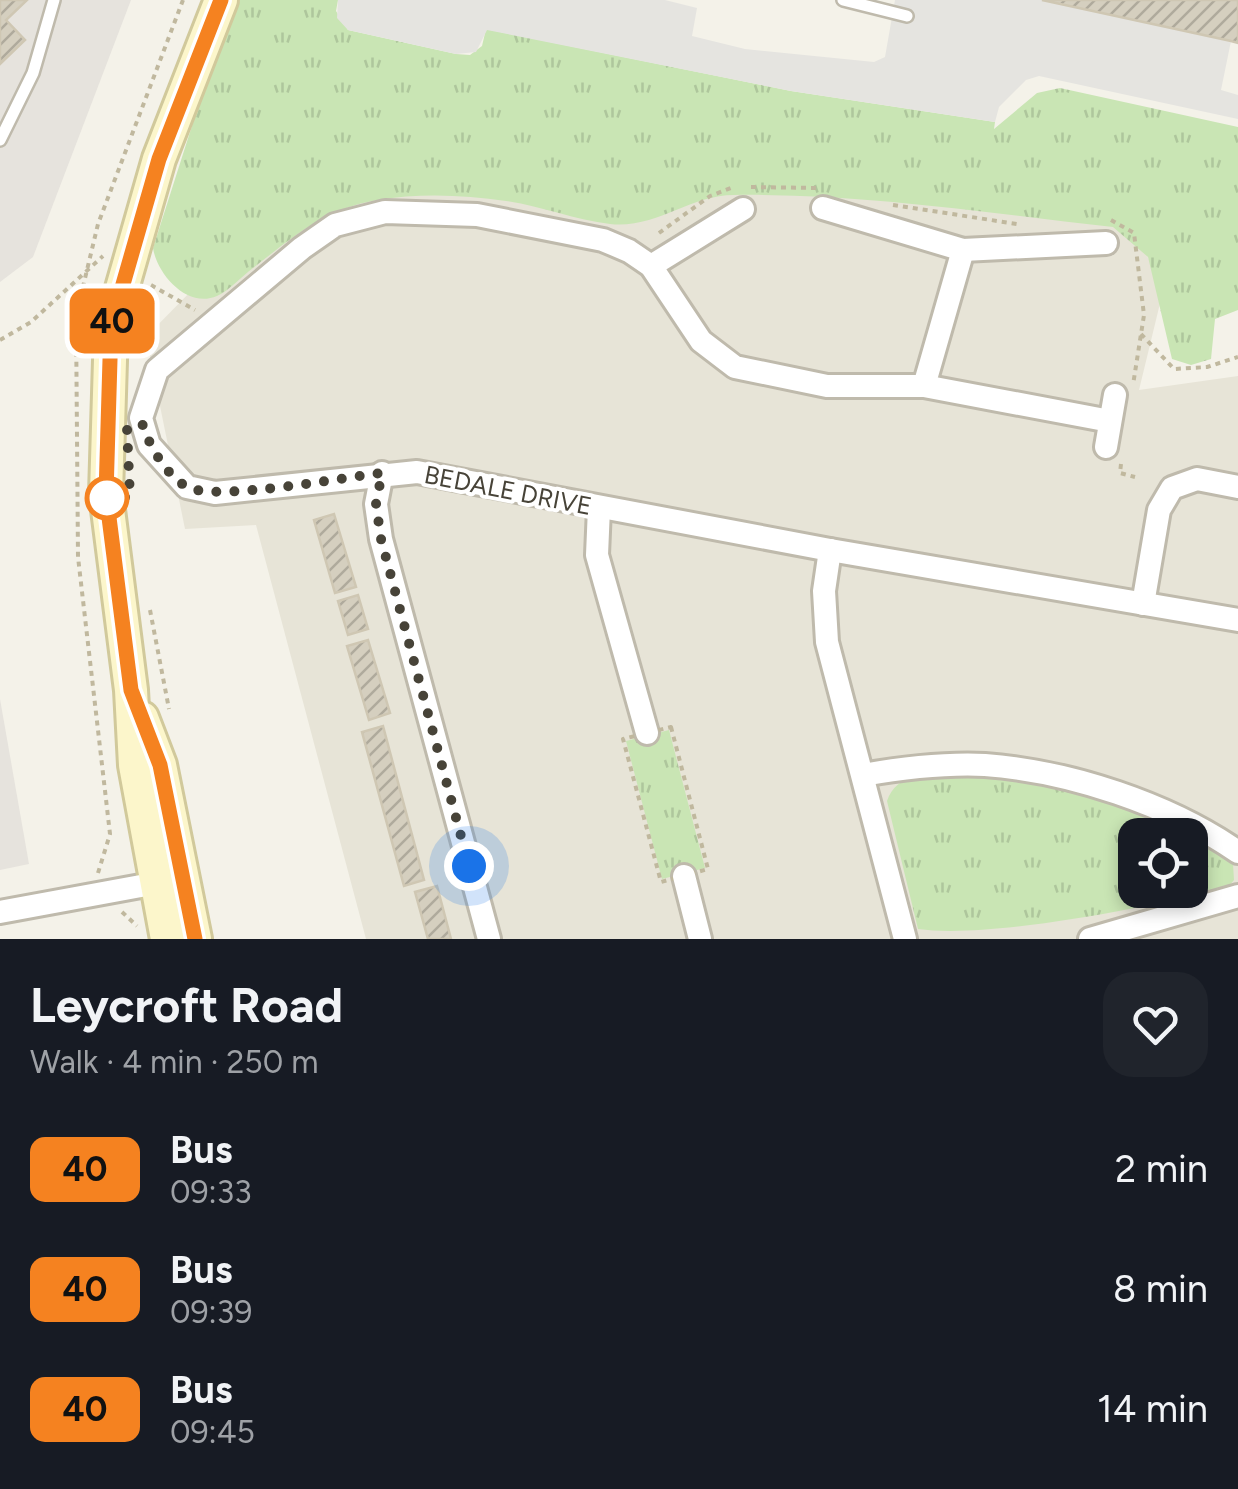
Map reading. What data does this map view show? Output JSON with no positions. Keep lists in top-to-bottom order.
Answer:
{
  "streets": {
    "street": ["BEDALE DRIVE"]
  },
  "lines": ["bus line 40"],
  "page": {
    "on_map": "40",
    "heading": ["Leycroft Road", "Walk · 4 min · 250 m"],
    "list": [
      {
        "mark": "40",
        "name": "Bus",
        "note": "09:33",
        "value": "2 min"
      },
      {
        "mark": "40",
        "name": "Bus",
        "note": "09:39",
        "value": "8 min"
      },
      {
        "mark": "40",
        "name": "Bus",
        "note": "09:45",
        "value": "14 min"
      }
    ]
  }
}
